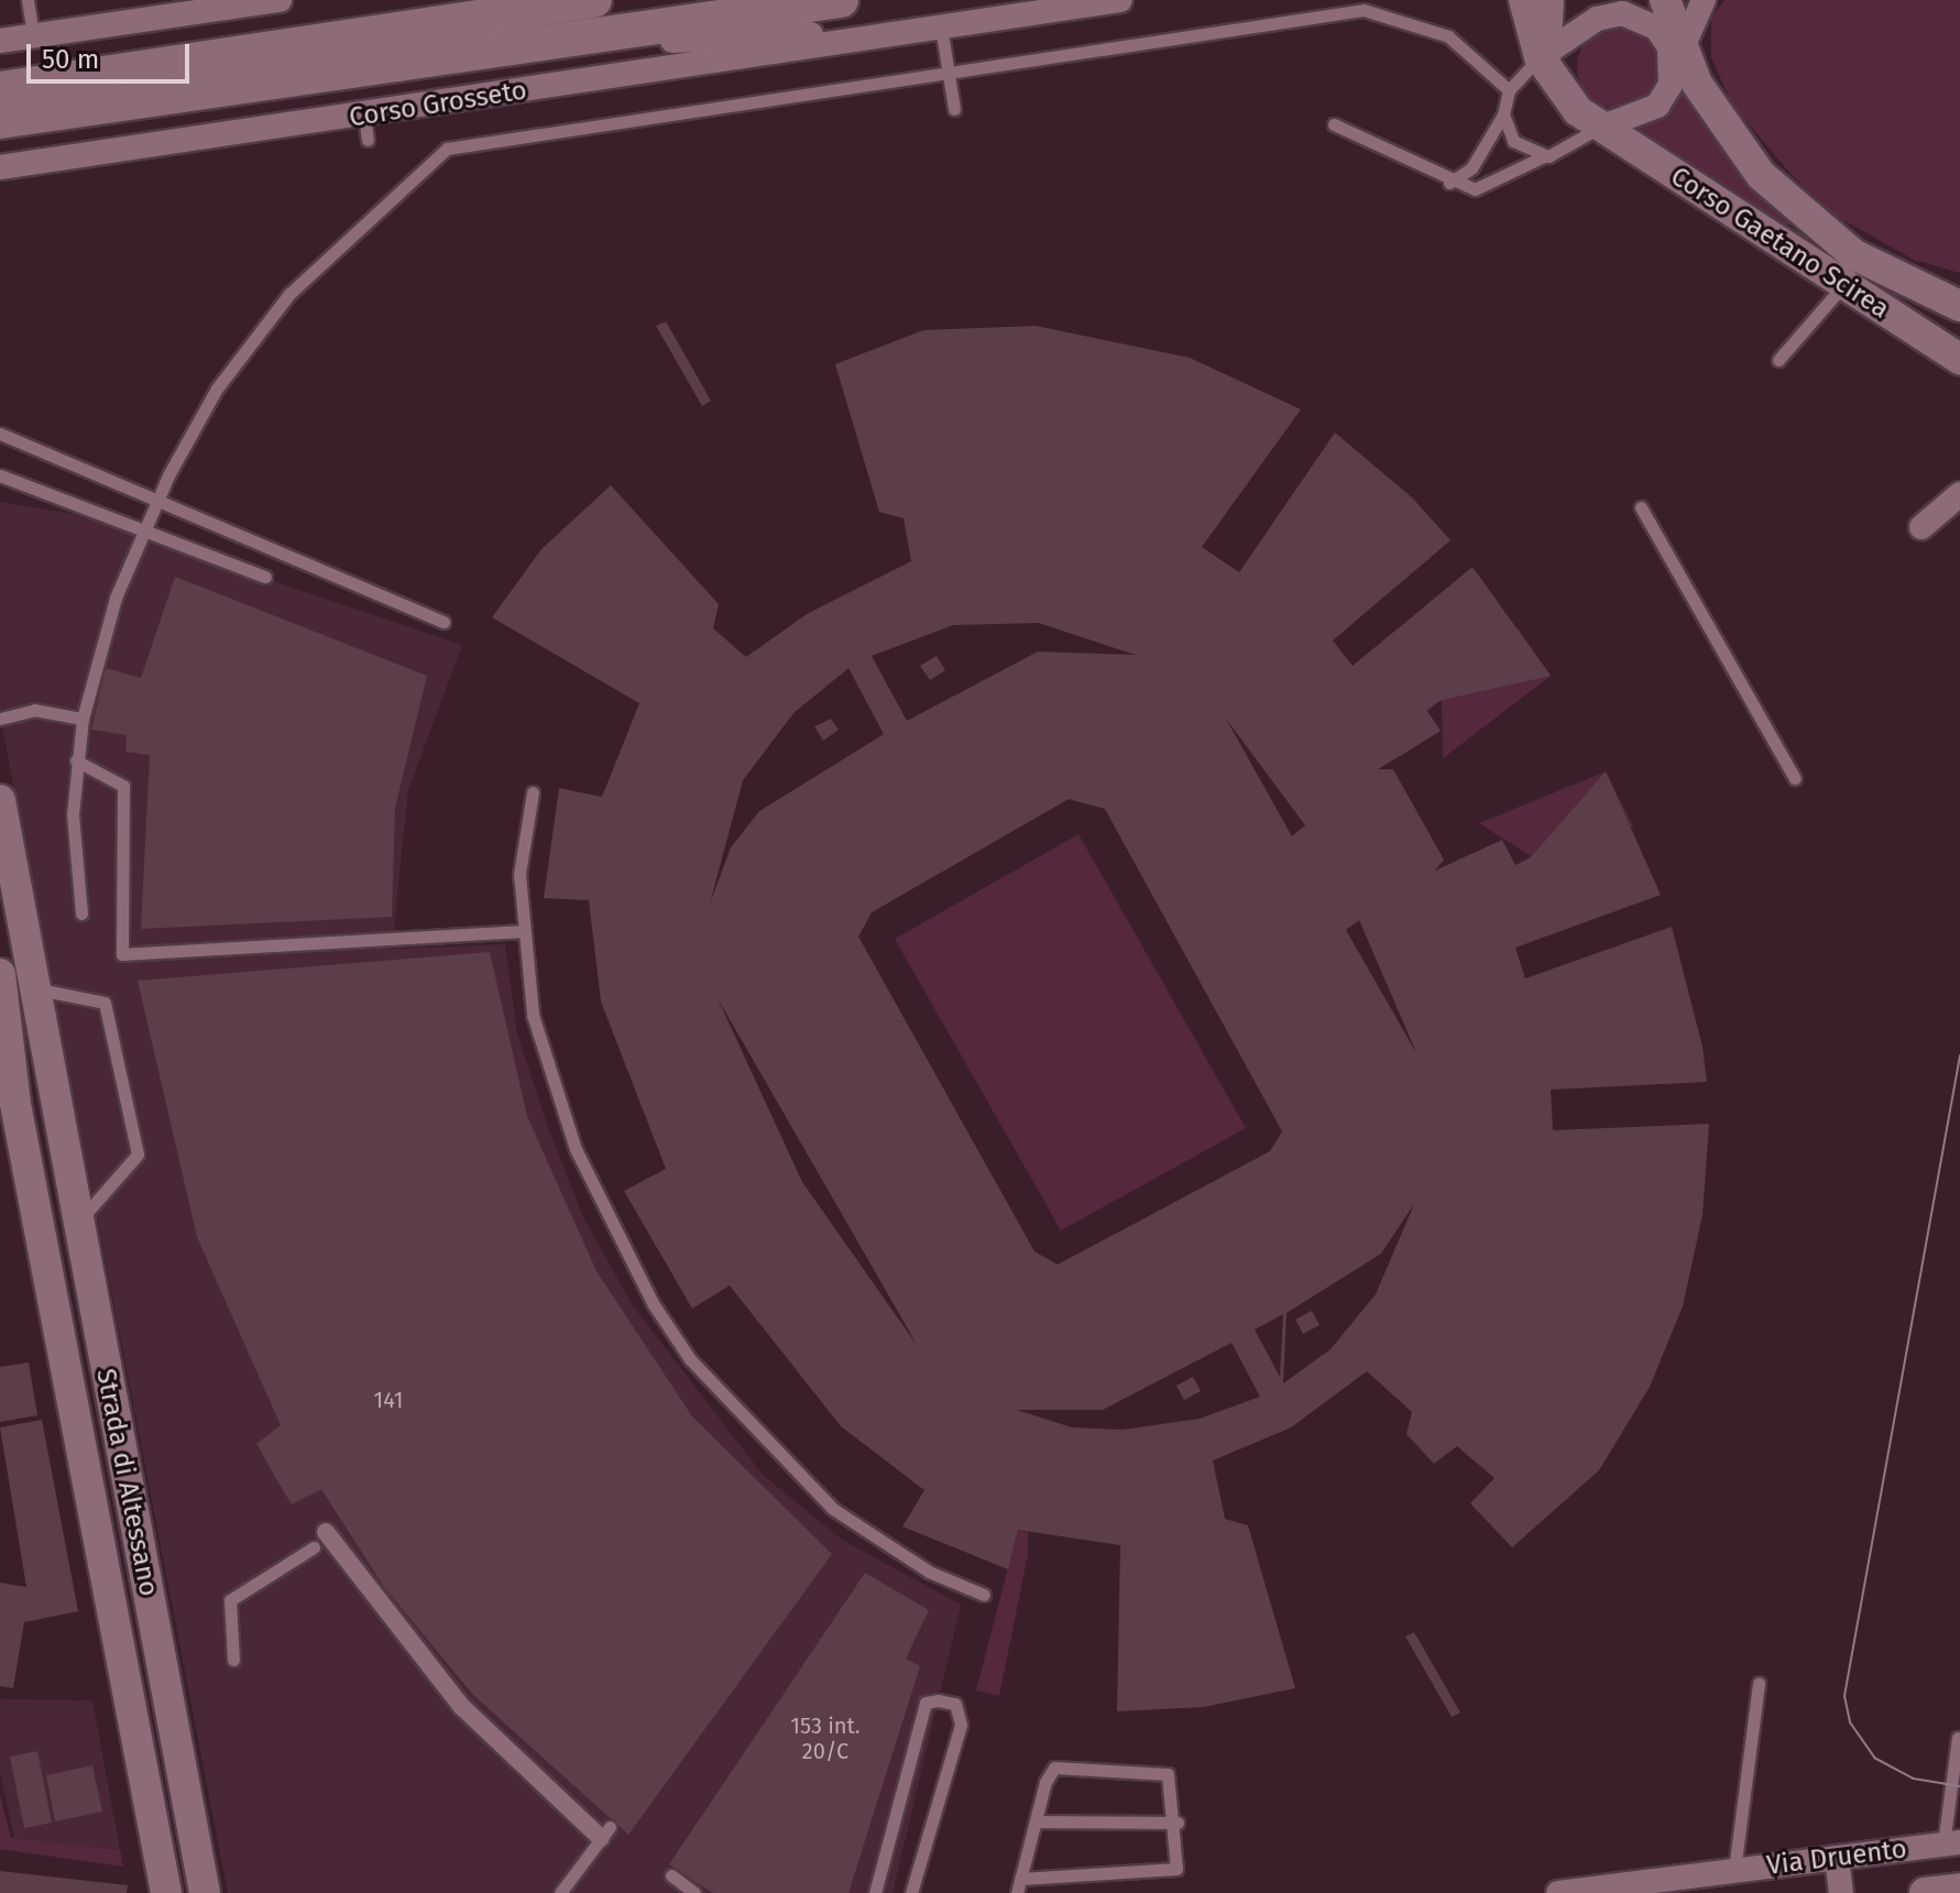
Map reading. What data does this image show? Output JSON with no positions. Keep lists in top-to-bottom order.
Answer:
{
  "streets": {
    "main road": ["Corso Grosseto"],
    "street": ["Corso Gaetano Scirea", "Strada di Altessano", "Via Druento"]
  },
  "house_numbers": ["141", "153 int. 20/C"],
  "scale_bar": "50 m"
}
